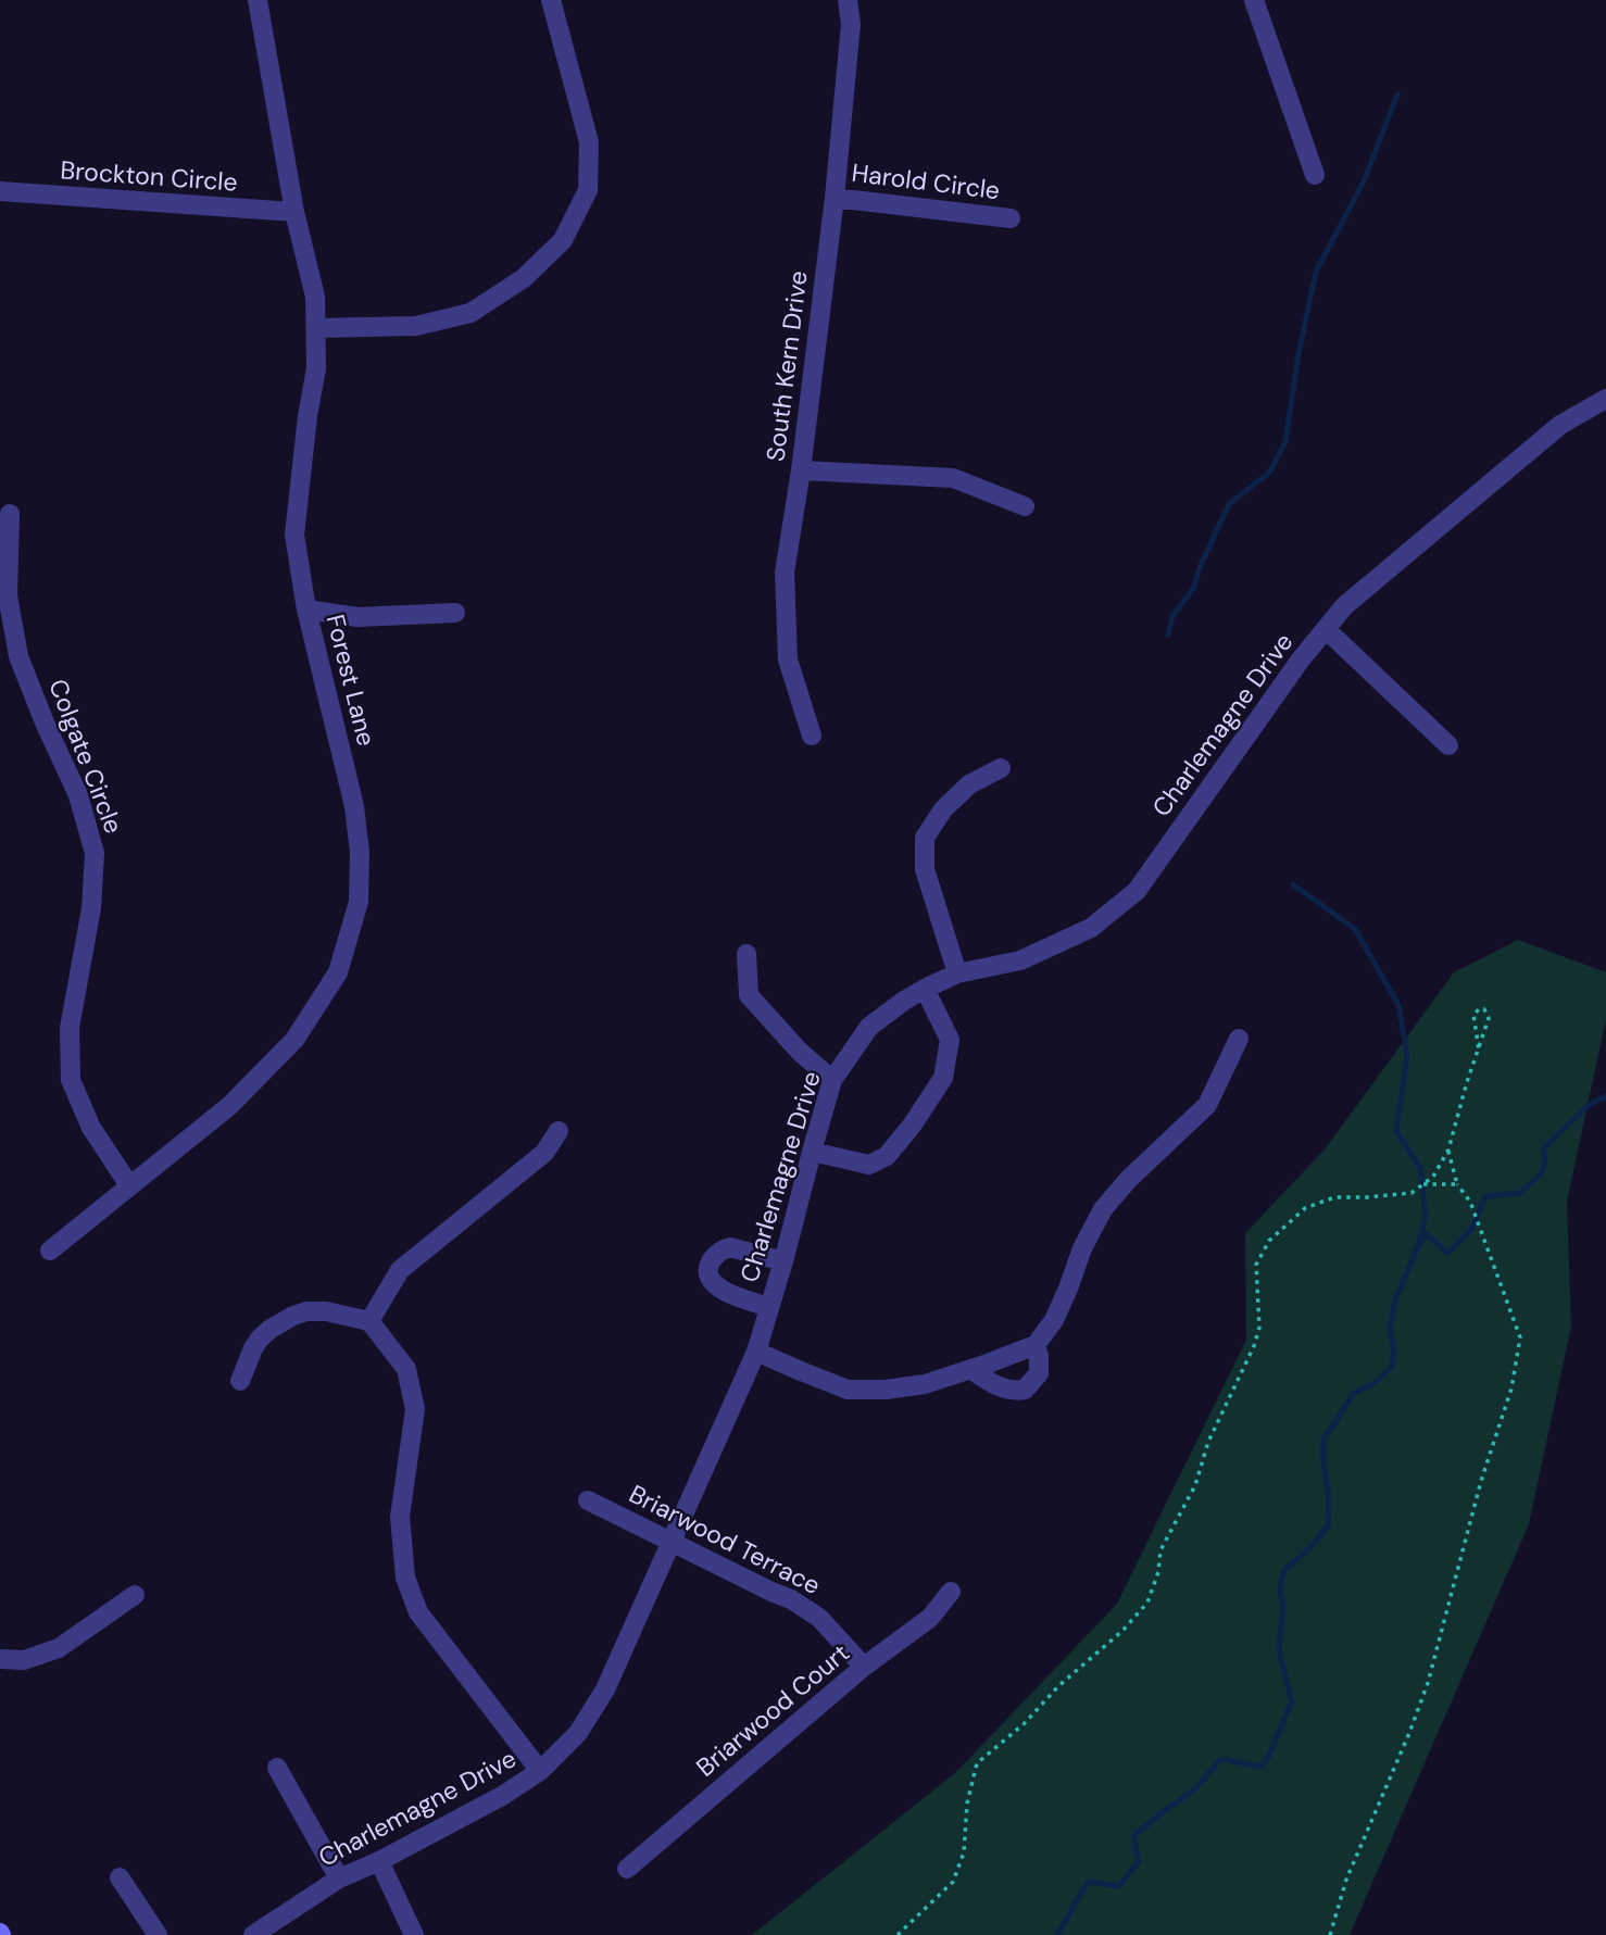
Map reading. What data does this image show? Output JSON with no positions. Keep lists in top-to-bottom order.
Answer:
{
  "streets": {
    "street": [
      "Brockton Circle",
      "Harold Circle",
      "South Kern Drive",
      "Forest Lane",
      "Charlemagne Drive",
      "Colgate Circle",
      "Briarwood Terrace",
      "Briarwood Court"
    ]
  },
  "crossings": [
    ["Brockton Circle", "Forest Lane"],
    ["Harold Circle", "South Kern Drive"],
    ["Forest Lane", "Colgate Circle"],
    ["Charlemagne Drive", "Briarwood Terrace"],
    ["Briarwood Terrace", "Briarwood Court"]
  ]
}
